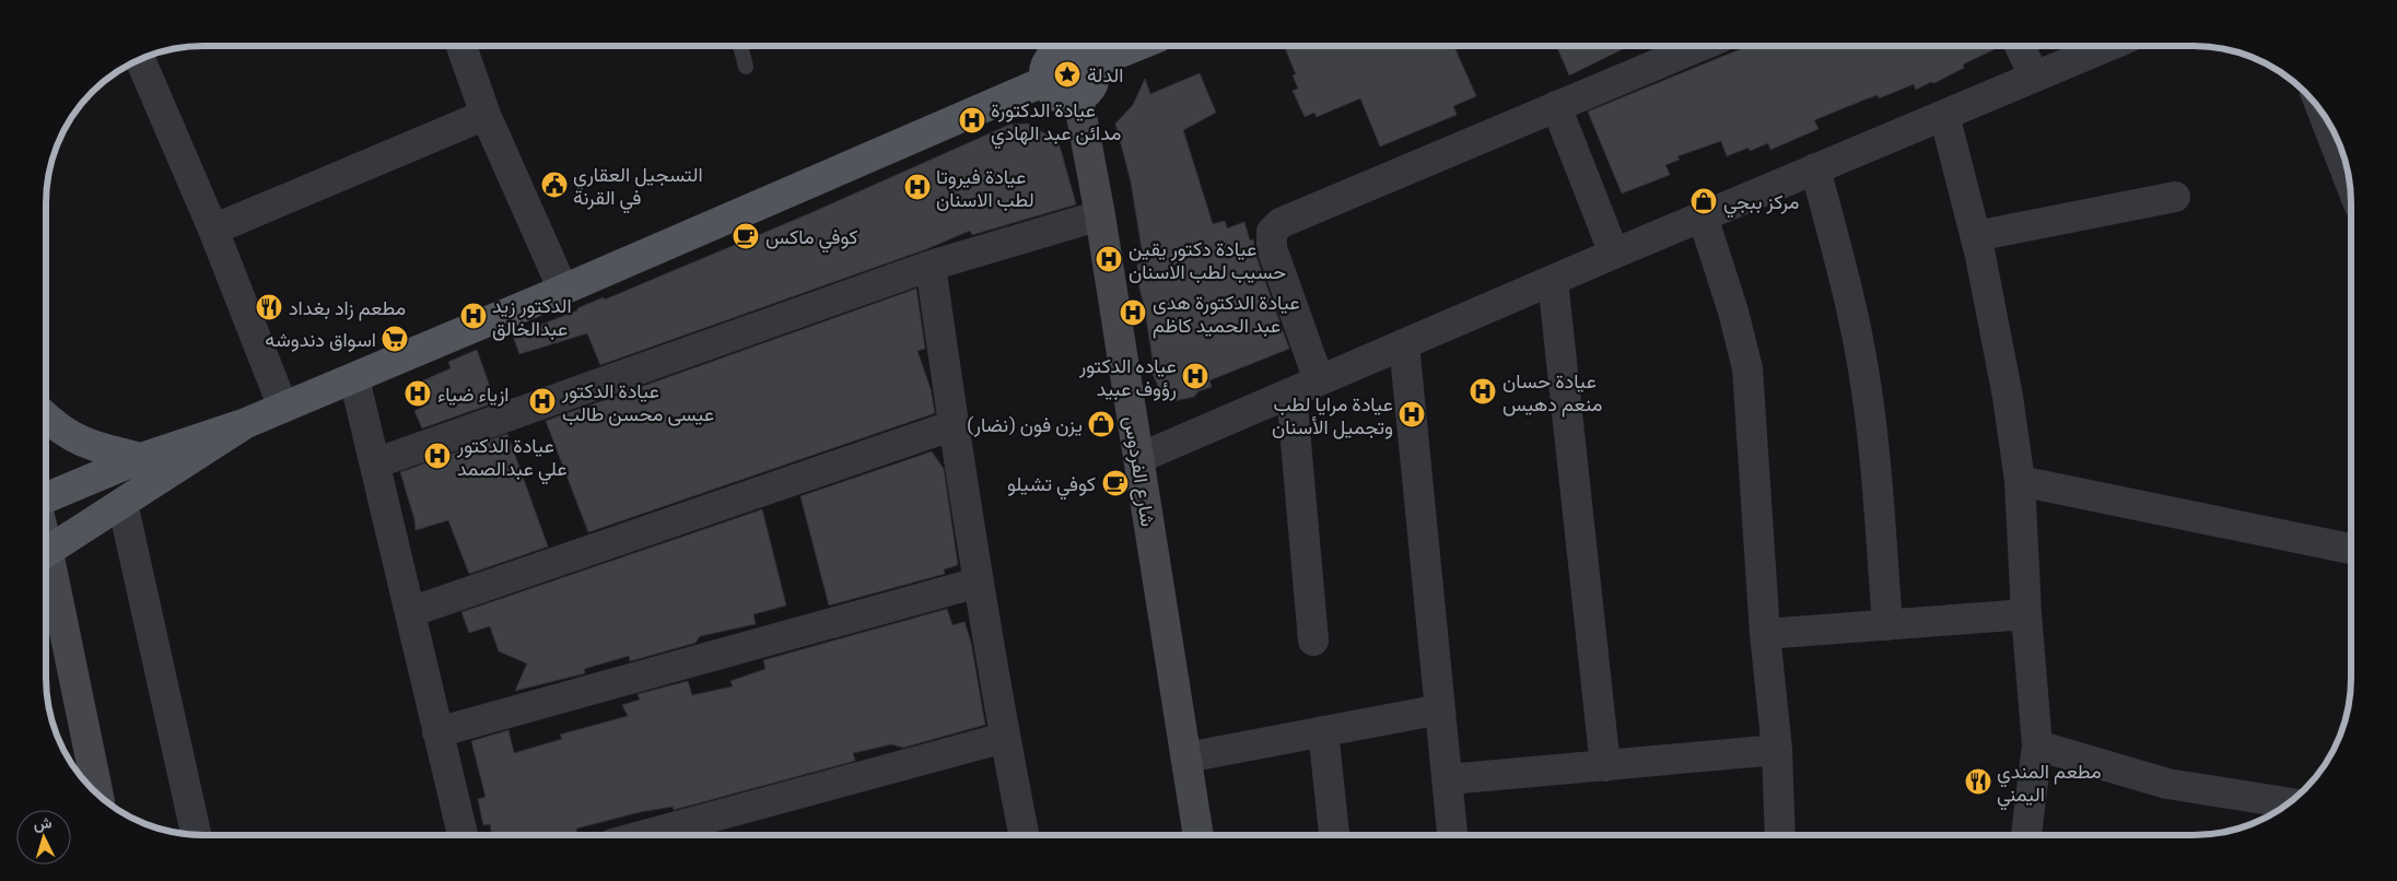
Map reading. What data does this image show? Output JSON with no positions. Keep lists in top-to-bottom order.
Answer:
{
  "streets": {
    "street": ["شارع الفردوس"]
  },
  "places": {
    "place": ["الدلة"],
    "hospital": [
      "عيادة الدكتورة مدائن عبد الهادي",
      "عيادة فيروتا لطب الاسنان",
      "عيادة دكتور يقين حسيب لطب الاسنان",
      "عيادة الدكتورة هدى عبد الحميد كاظم",
      "الدكتور زيد عبدالخالق",
      "عياده الدكتور رؤوف عبيد",
      "عيادة حسان منعم دهيس",
      "ازياء ضياء",
      "عيادة الدكتور عيسى محسن طالب",
      "عيادة مرايا لطب وتجميل الأسنان",
      "عيادة الدكتور علي عبدالصمد"
    ],
    "public building": ["التسجيل العقاري في القرنة"],
    "shop": ["مركز ببجي", "يزن فون (نضار)"],
    "cafe": ["كوفي ماكس", "كوفي تشيلو"],
    "restaurant": ["مطعم زاد بغداد", "مطعم المندي اليمني"],
    "supermarket": ["اسواق دندوشه"]
  },
  "north": "top"
}
